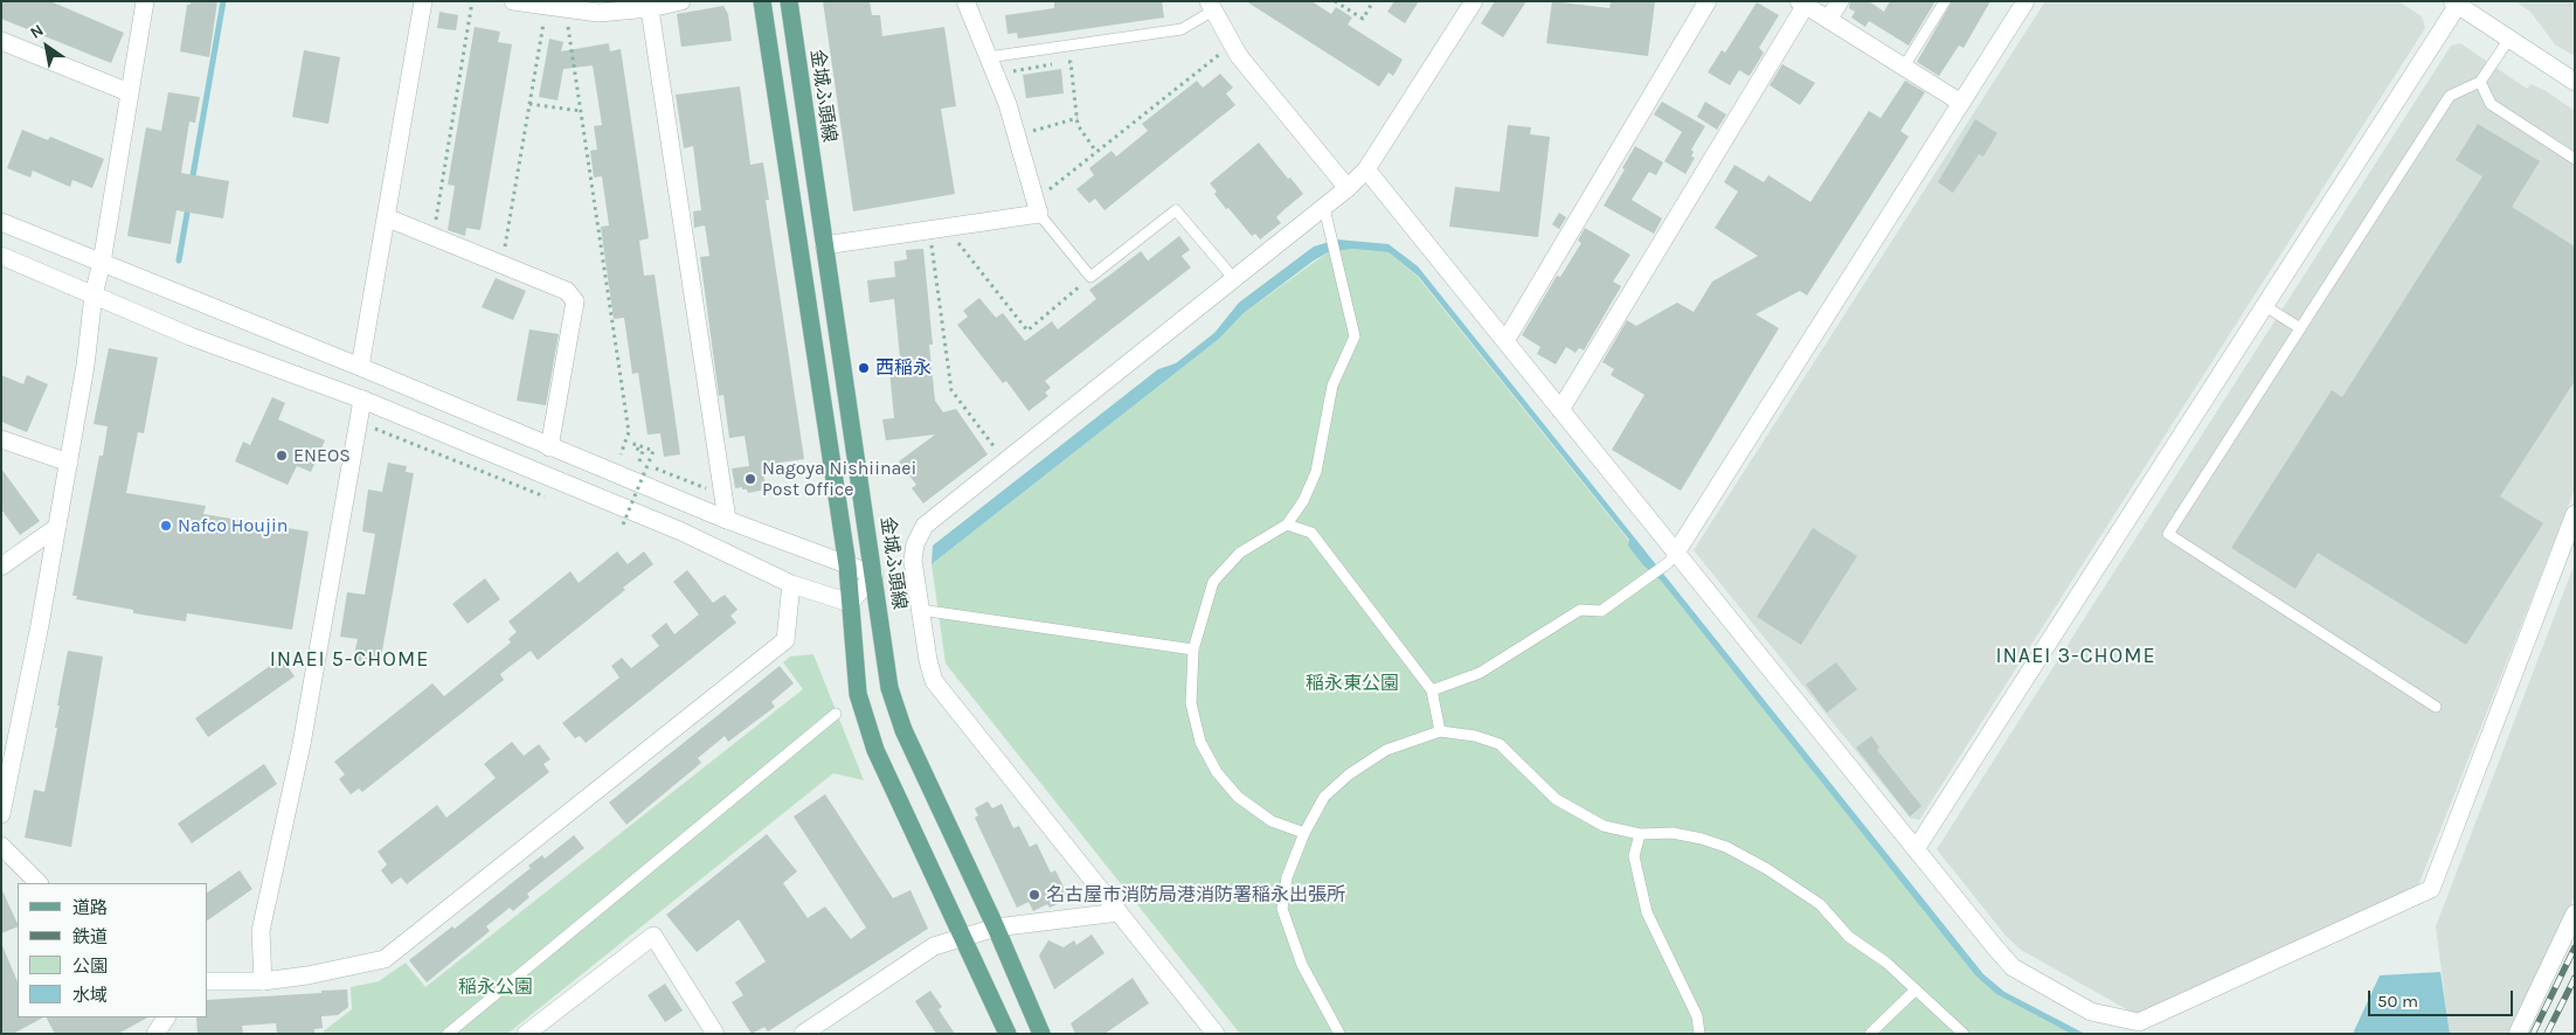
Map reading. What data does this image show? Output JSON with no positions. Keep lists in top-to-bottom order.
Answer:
{
  "streets": {
    "main road": ["金城ふ頭線"]
  },
  "districts": ["INAEI 3-CHOME", "INAEI 5-CHOME"],
  "parks": ["稲永東公園", "稲永公園"],
  "places": [
    "西稲永",
    "ENEOS",
    "Nagoya Nishiinaei Post Office",
    "Nafco Houjin",
    "名古屋市消防局港消防署稲永出張所"
  ],
  "legend": [
    "道路",
    "鉄道",
    "公園",
    "水域"
  ],
  "scale_bar": "50 m",
  "north": "top left"
}
